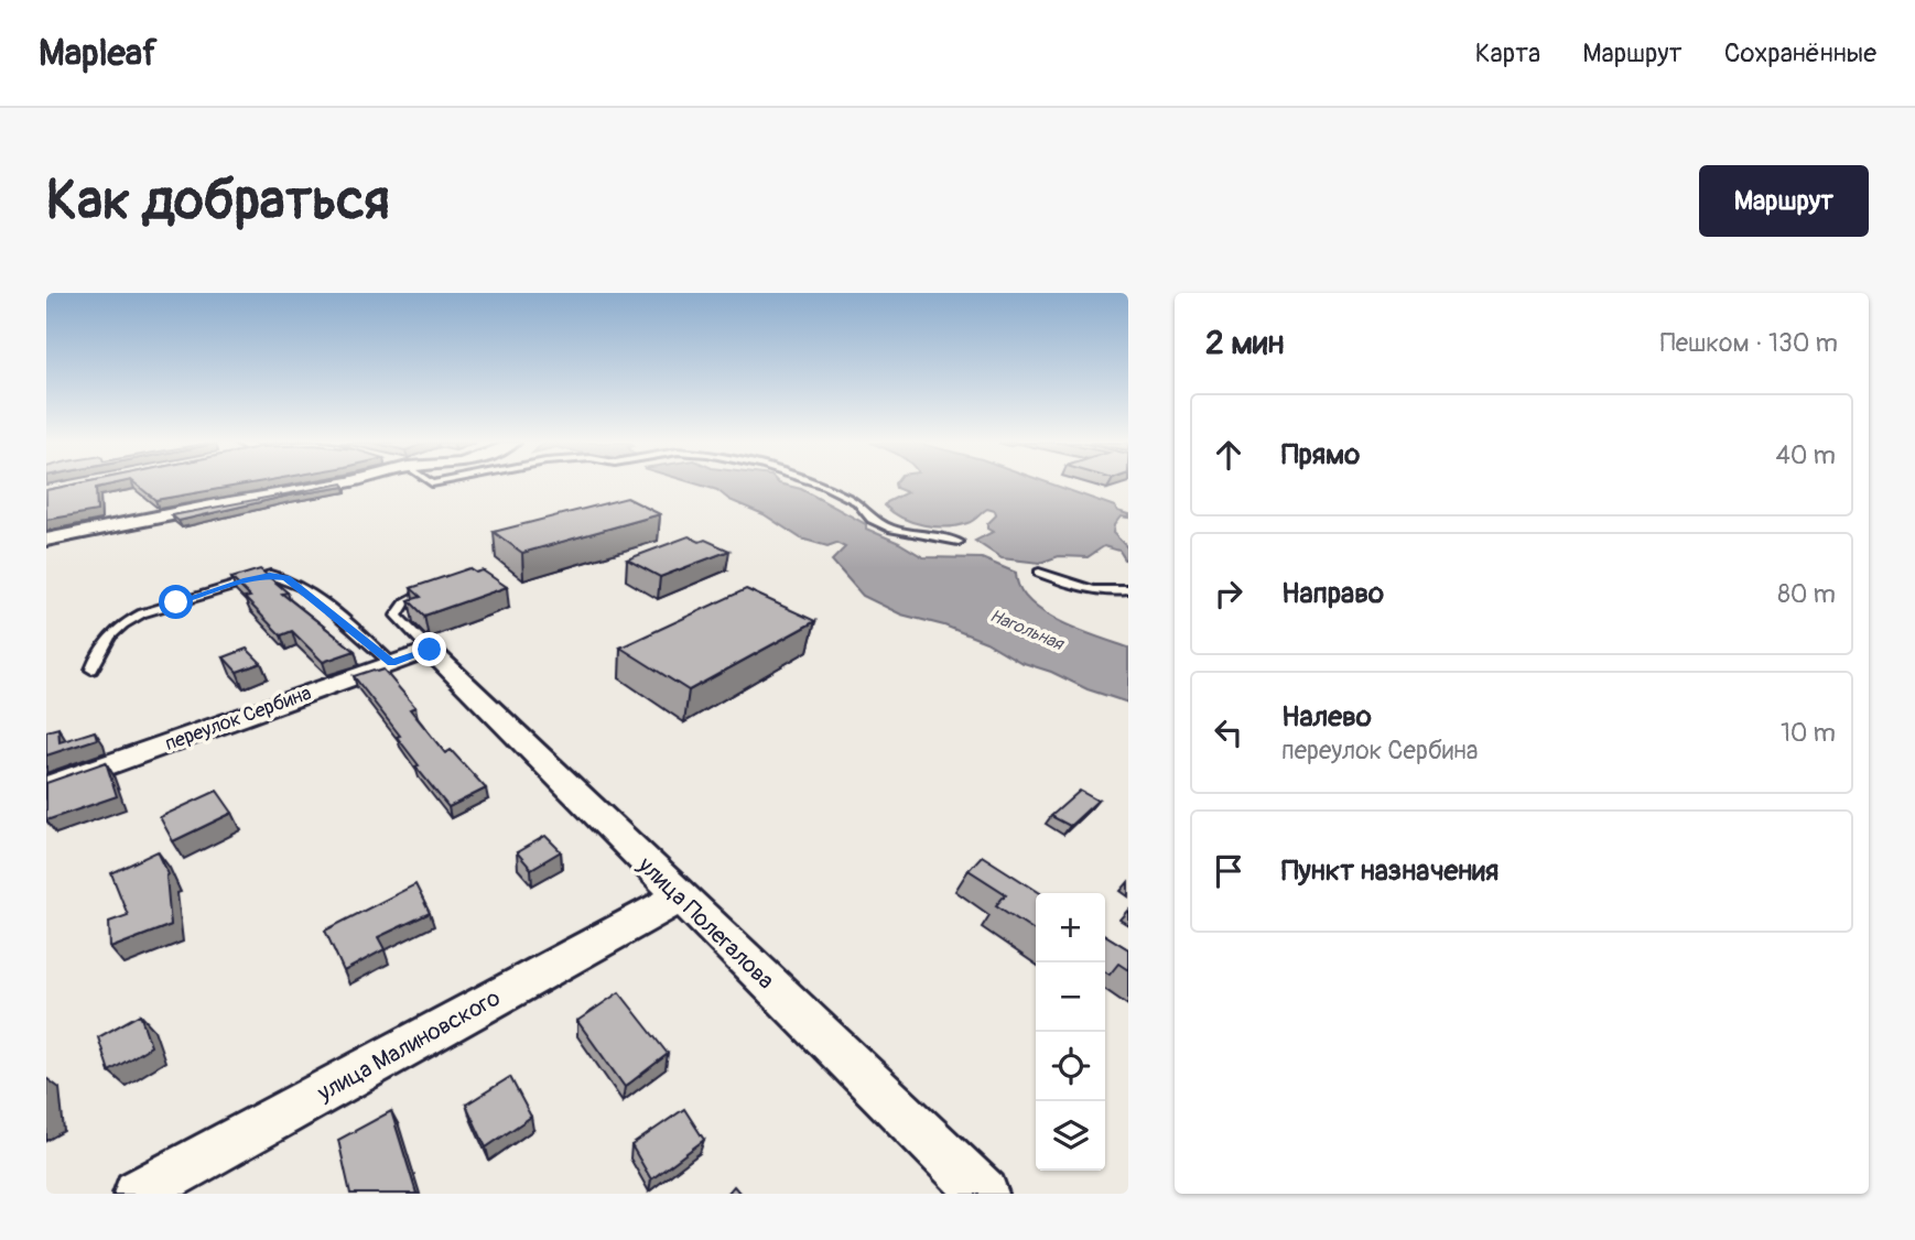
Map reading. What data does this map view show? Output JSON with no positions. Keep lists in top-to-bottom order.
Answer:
{
  "streets": {
    "street": ["переулок Сербина", "улица Полегалова", "улица Малиновского"]
  },
  "crossings": [
    ["переулок Сербина", "улица Полегалова"],
    ["улица Полегалова", "улица Малиновского"]
  ],
  "water": ["Нагольная"],
  "page": {
    "header": "Mapleaf",
    "nav": ["Карта", "Маршрут", "Сохранённые"],
    "buttons": "Маршрут",
    "title": "Как добраться",
    "heading": ["2 мин", "Пешком · 130 m"],
    "list": [
      ["Прямо", "40 m"],
      ["Направо", "80 m"],
      ["Налево", "переулок Сербина", "10 m"],
      "Пункт назначения"
    ],
    "map_buttons": ["+", "−"]
  }
}
